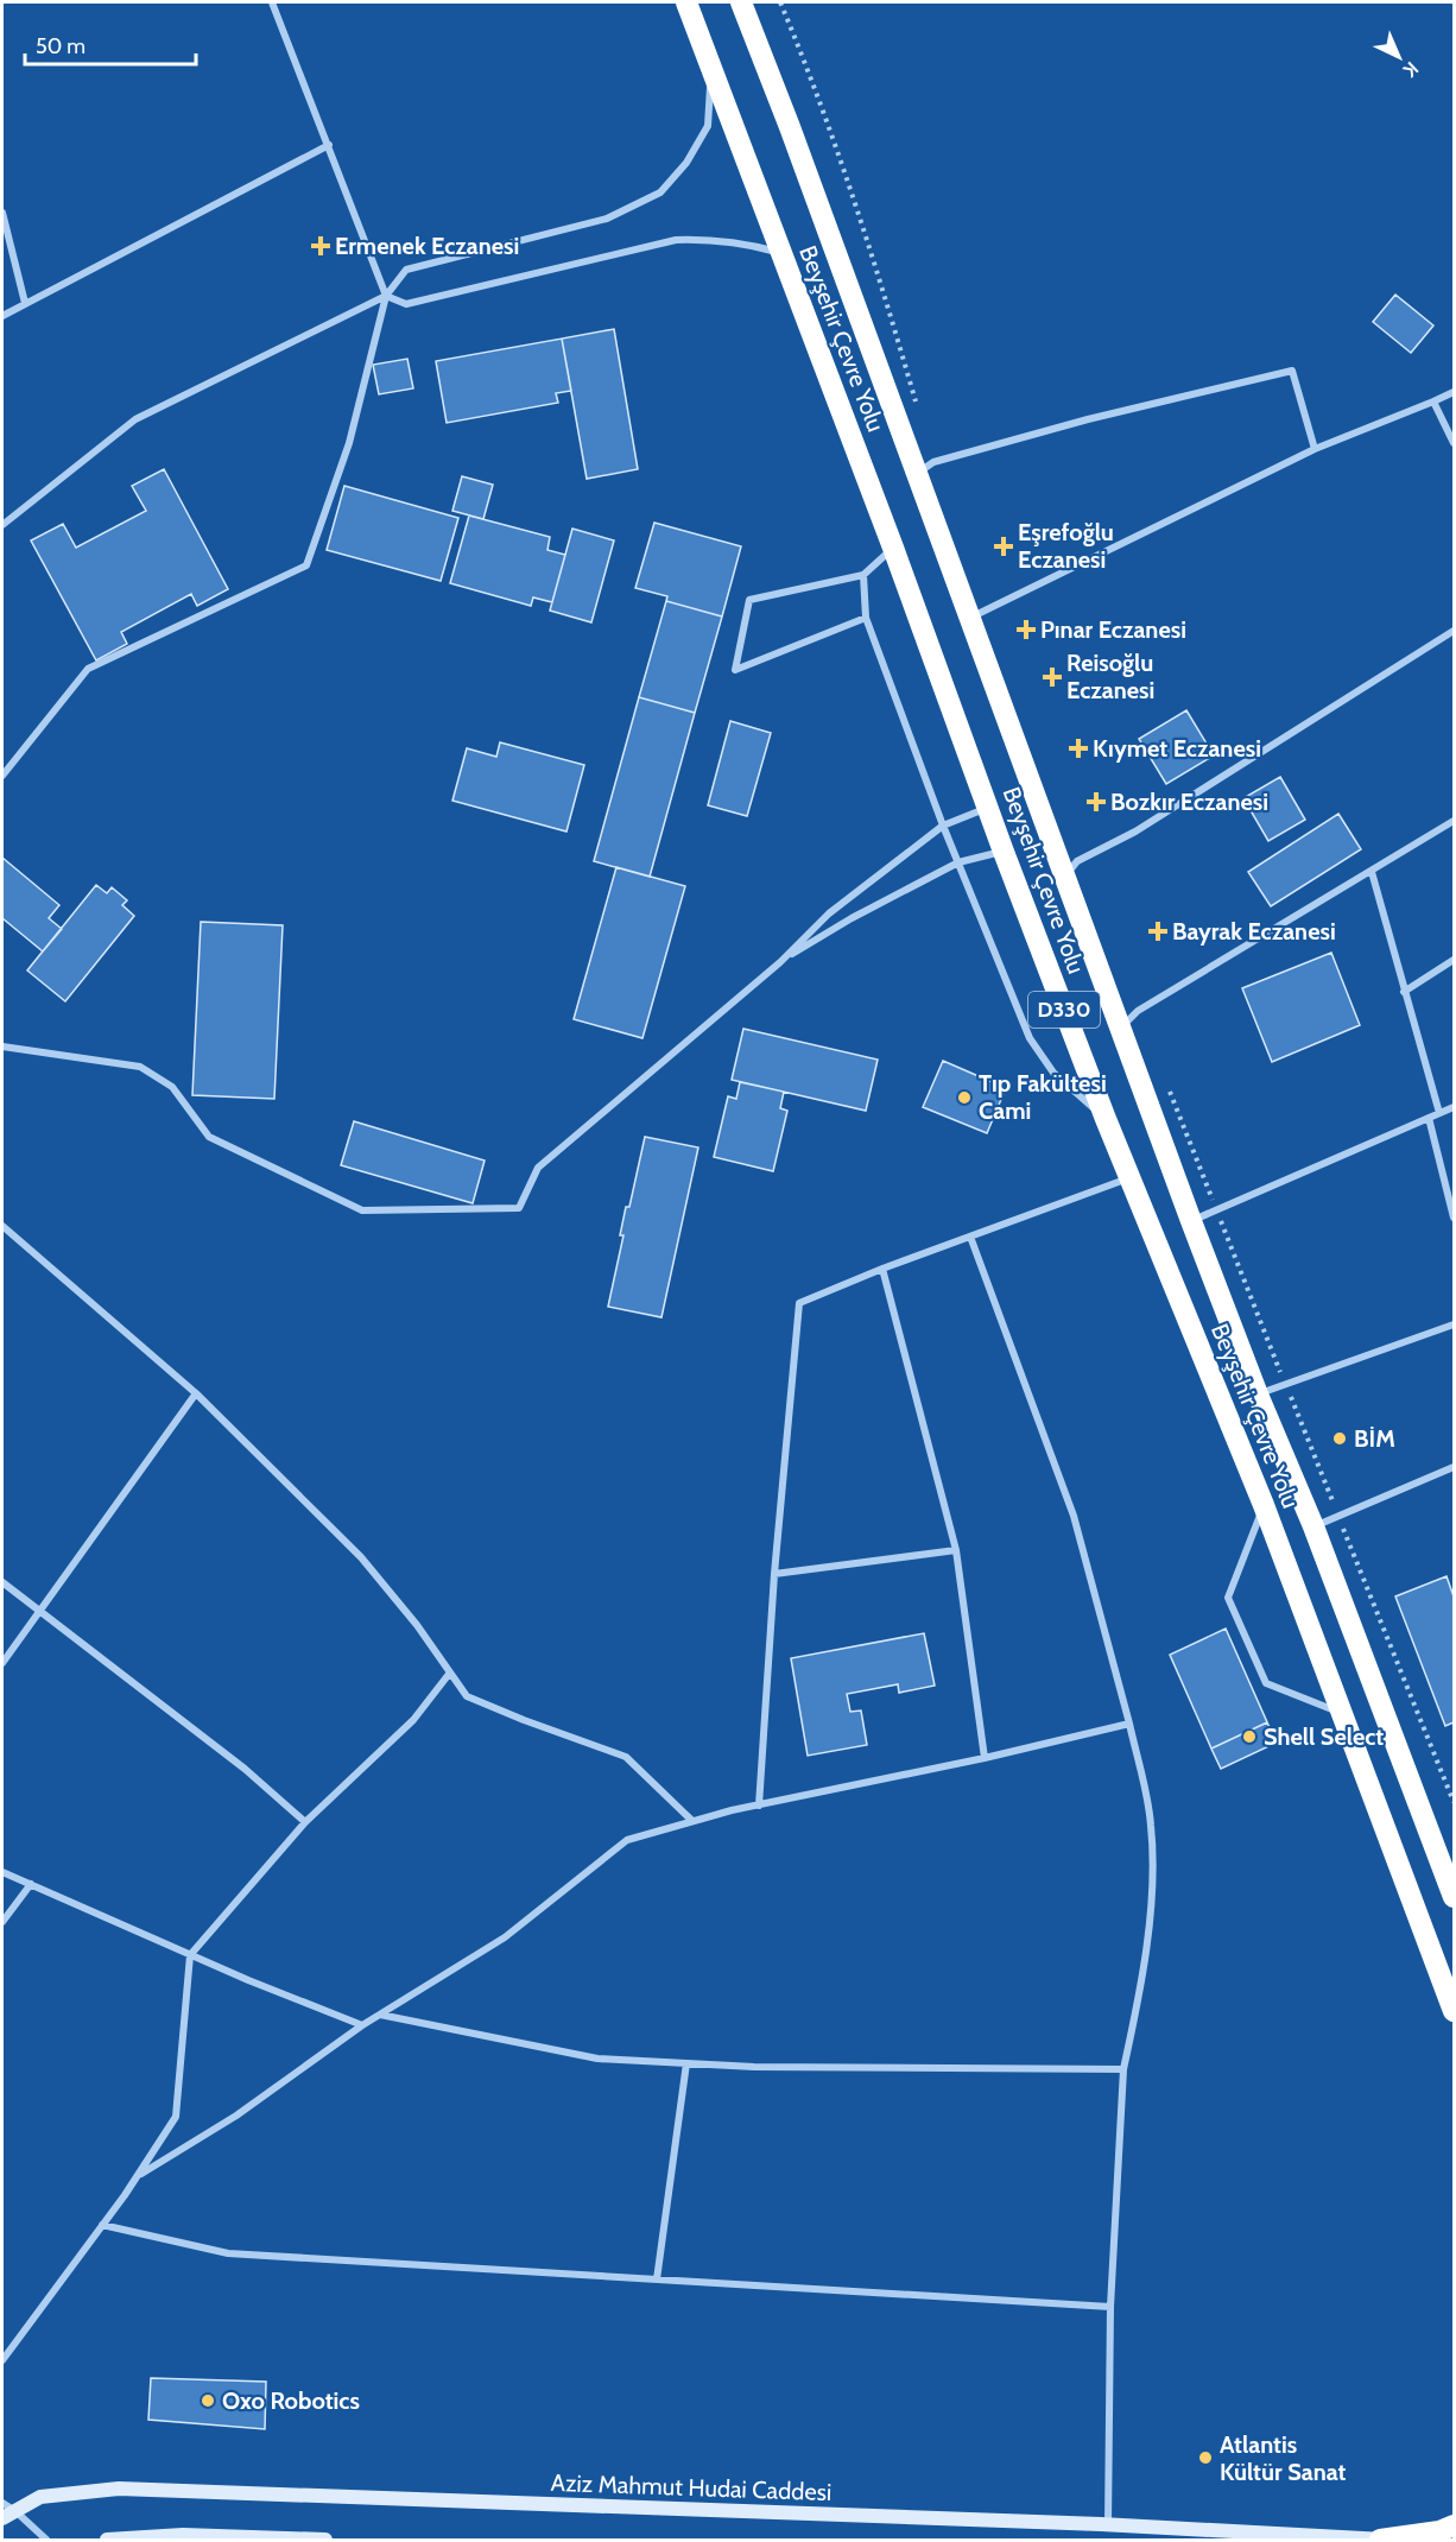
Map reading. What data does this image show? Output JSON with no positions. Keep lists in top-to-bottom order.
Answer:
{
  "streets": {
    "highway": ["Beyşehir Çevre Yolu", "D330"],
    "street": ["Aziz Mahmut Hudai Caddesi"]
  },
  "places": {
    "health": [
      "Ermenek Eczanesi",
      "Eşrefoğlu Eczanesi",
      "Pınar Eczanesi",
      "Reisoğlu Eczanesi",
      "Kıymet Eczanesi",
      "Bozkır Eczanesi",
      "Bayrak Eczanesi"
    ],
    "other": [
      "Tıp Fakültesi Cami",
      "BİM",
      "Shell Select",
      "Oxo Robotics",
      "Atlantis Kültür Sanat"
    ]
  },
  "scale_bar": "50 m",
  "north": "bottom right"
}
